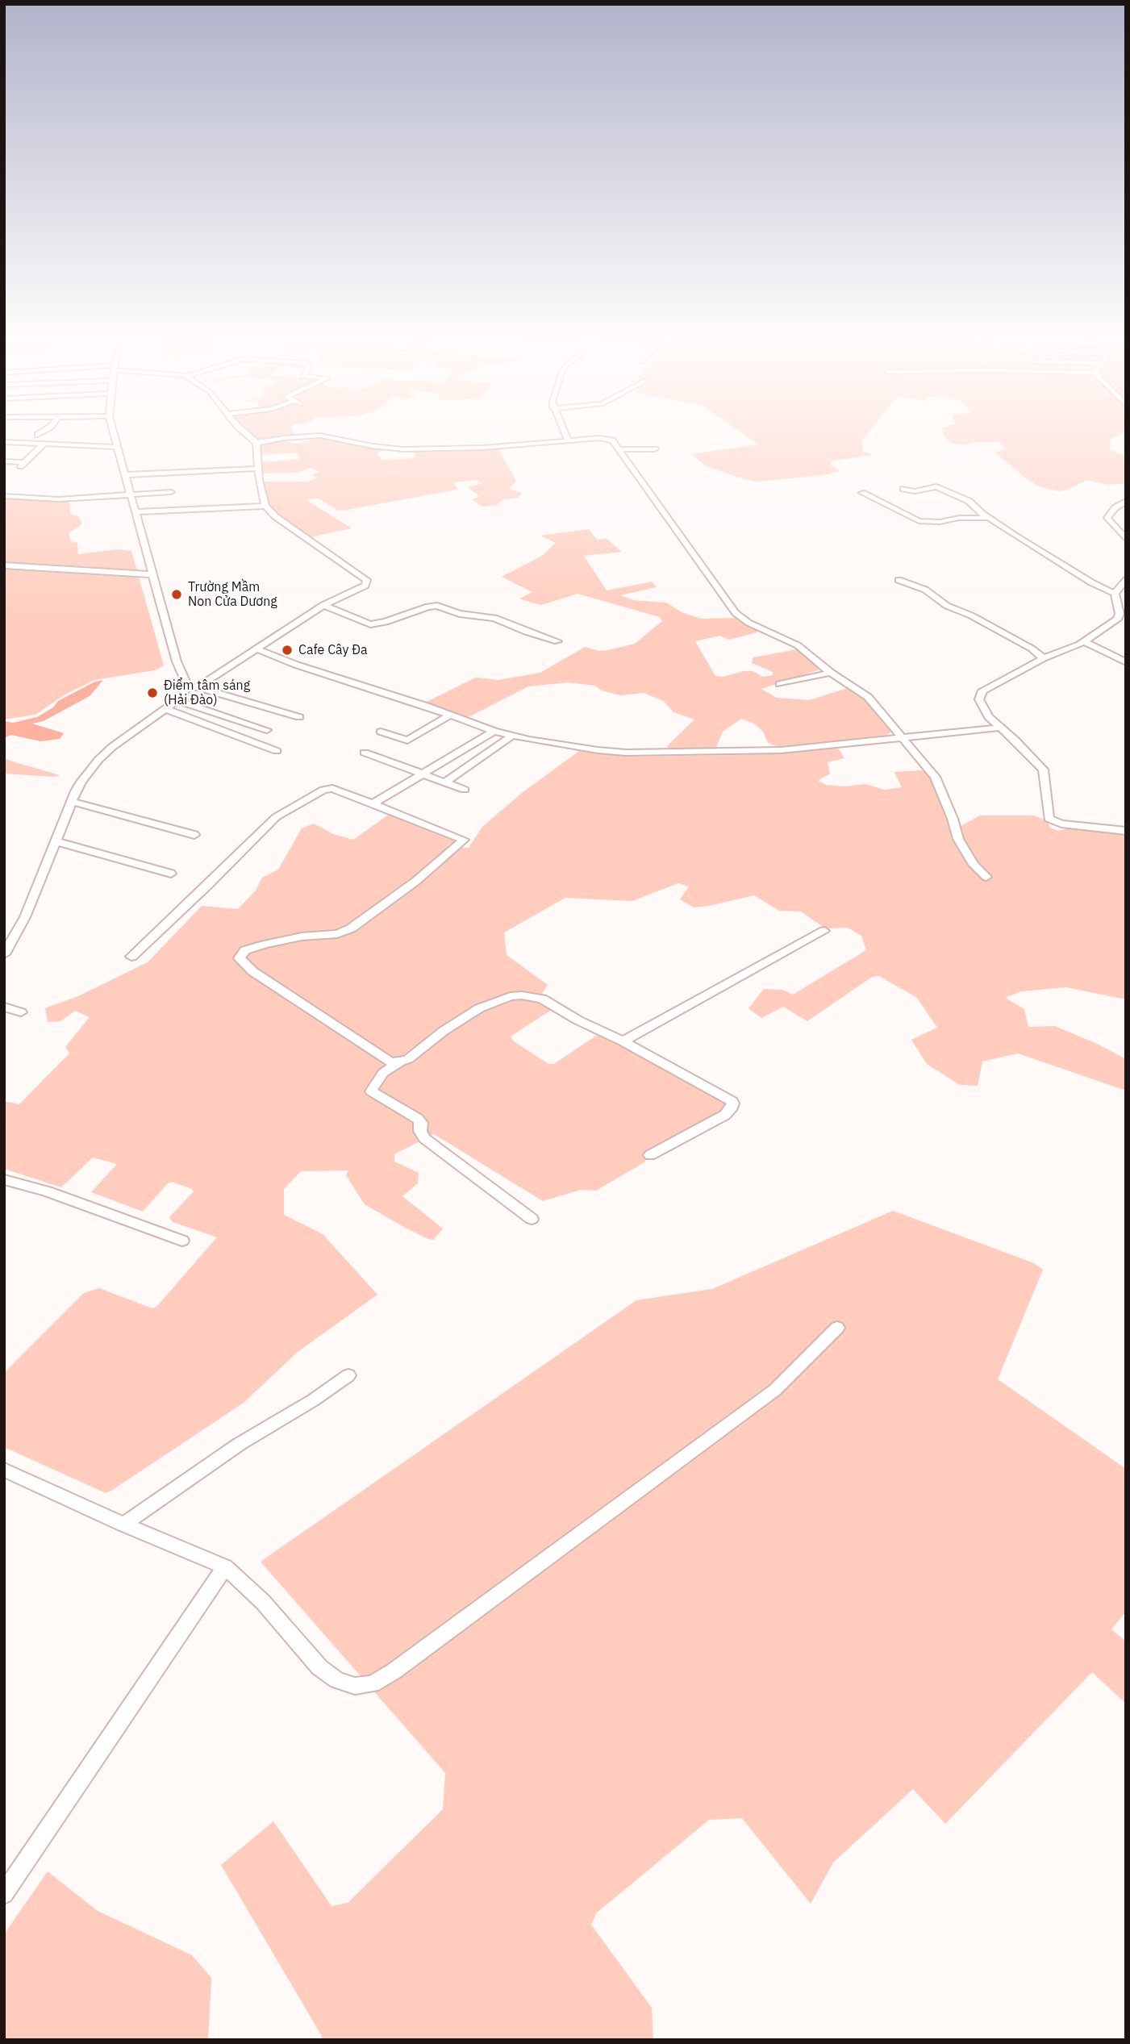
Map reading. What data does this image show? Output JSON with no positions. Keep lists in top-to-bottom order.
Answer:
{
  "places": ["Trường Mầm Non Cửa Dương", "Cafe Cây Đa", "Điểm tâm sáng (Hải Đào)"]
}
